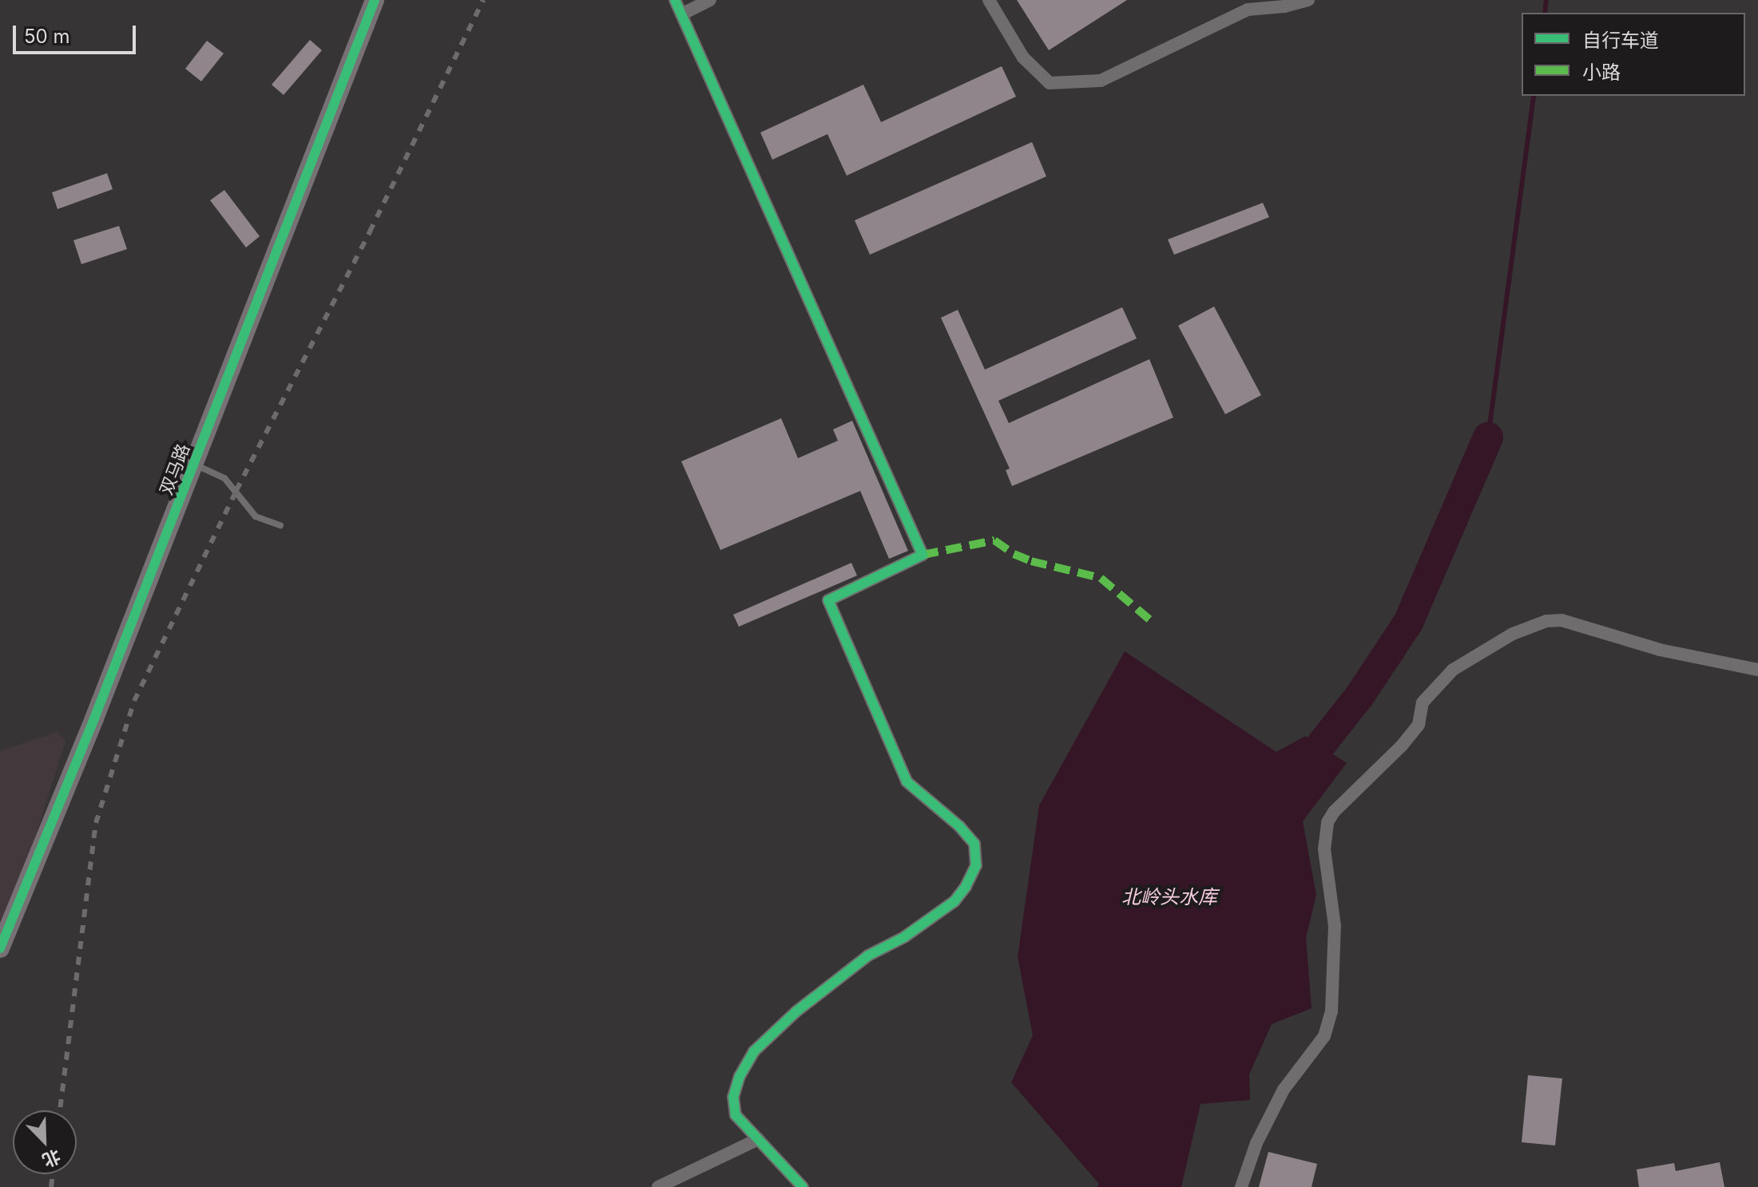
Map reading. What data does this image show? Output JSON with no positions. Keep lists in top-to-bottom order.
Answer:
{
  "streets": {
    "street": ["双马路"]
  },
  "water": ["北岭头水库"],
  "legend": ["自行车道", "小路"],
  "scale_bar": "50 m",
  "north": "bottom right"
}
